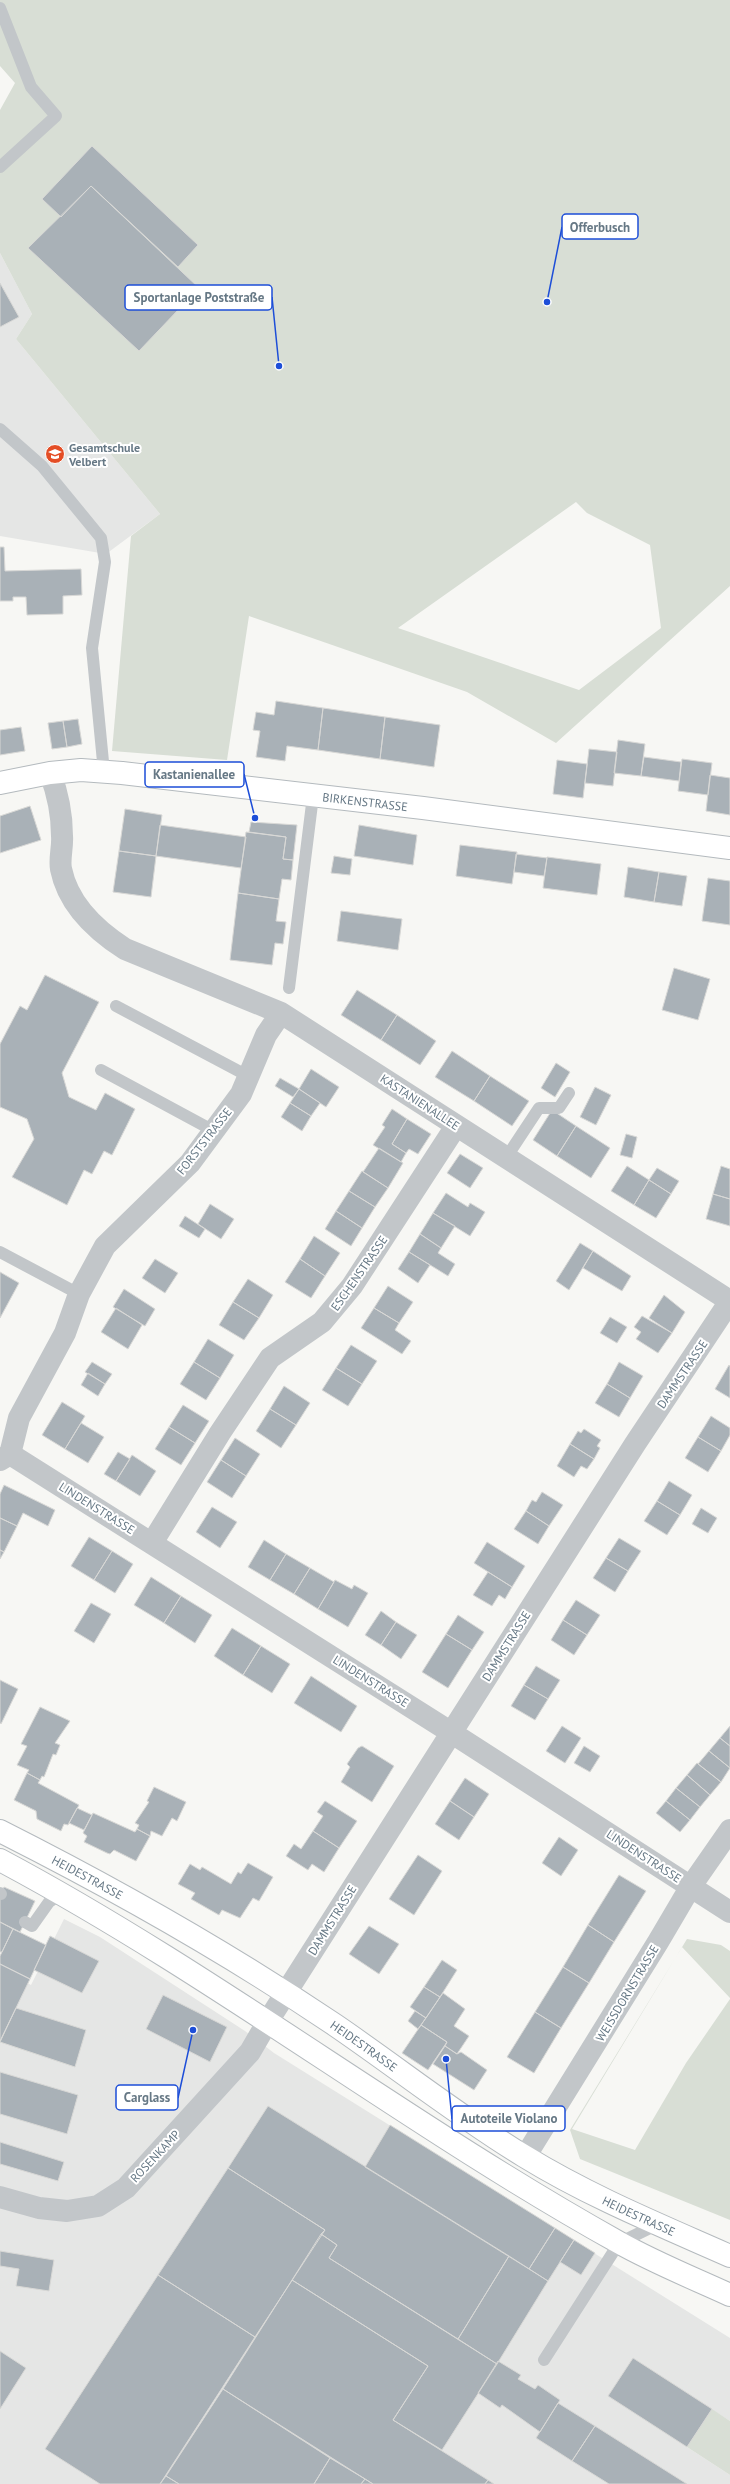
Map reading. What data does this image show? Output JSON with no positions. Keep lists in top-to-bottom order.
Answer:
{
  "streets": {
    "main road": ["BIRKENSTRASSE", "HEIDESTRASSE"],
    "street": [
      "KASTANIENALLEE",
      "FORSTSTRASSE",
      "ESCHENSTRASSE",
      "DAMMSTRASSE",
      "LINDENSTRASSE",
      "WEISSDORNSTRASSE",
      "ROSENKAMP"
    ]
  },
  "crossings": [
    ["BIRKENSTRASSE", "KASTANIENALLEE"],
    ["KASTANIENALLEE", "FORSTSTRASSE"],
    ["KASTANIENALLEE", "ESCHENSTRASSE"],
    ["KASTANIENALLEE", "DAMMSTRASSE"],
    ["FORSTSTRASSE", "LINDENSTRASSE"],
    ["ESCHENSTRASSE", "LINDENSTRASSE"],
    ["DAMMSTRASSE", "LINDENSTRASSE"],
    ["DAMMSTRASSE", "HEIDESTRASSE"],
    ["DAMMSTRASSE", "ROSENKAMP"],
    ["LINDENSTRASSE", "WEISSDORNSTRASSE"],
    ["HEIDESTRASSE", "WEISSDORNSTRASSE"]
  ],
  "places": {
    "other": [
      "Offerbusch",
      "Sportanlage Poststraße",
      "Kastanienallee",
      "Carglass",
      "Autoteile Violano"
    ],
    "school or university": ["Gesamtschule Velbert"]
  }
}
